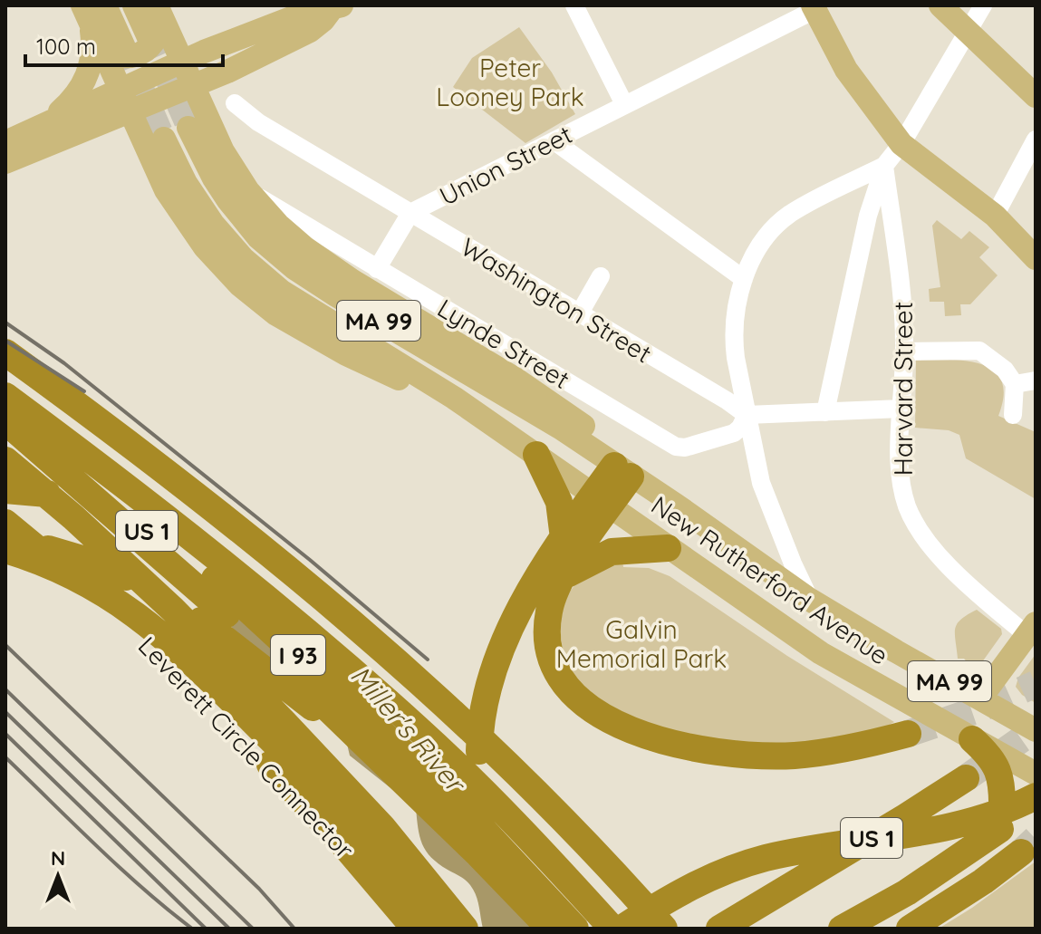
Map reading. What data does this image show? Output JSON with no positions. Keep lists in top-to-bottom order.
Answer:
{
  "streets": {
    "highway": ["US 1", "I 93", "Leverett Circle Connector"],
    "main road": ["MA 99", "New Rutherford Avenue"],
    "street": [
      "Union Street",
      "Washington Street",
      "Lynde Street",
      "Harvard Street"
    ]
  },
  "crossings": [
    ["Union Street", "Washington Street"],
    ["Union Street", "Lynde Street"],
    ["Washington Street", "Lynde Street"],
    ["Lynde Street", "New Rutherford Avenue"],
    ["US 1", "I 93"],
    ["US 1", "Leverett Circle Connector"]
  ],
  "water": ["Miller's River"],
  "parks": ["Peter Looney Park", "Galvin Memorial Park"],
  "scale_bar": "100 m",
  "north": "top"
}
